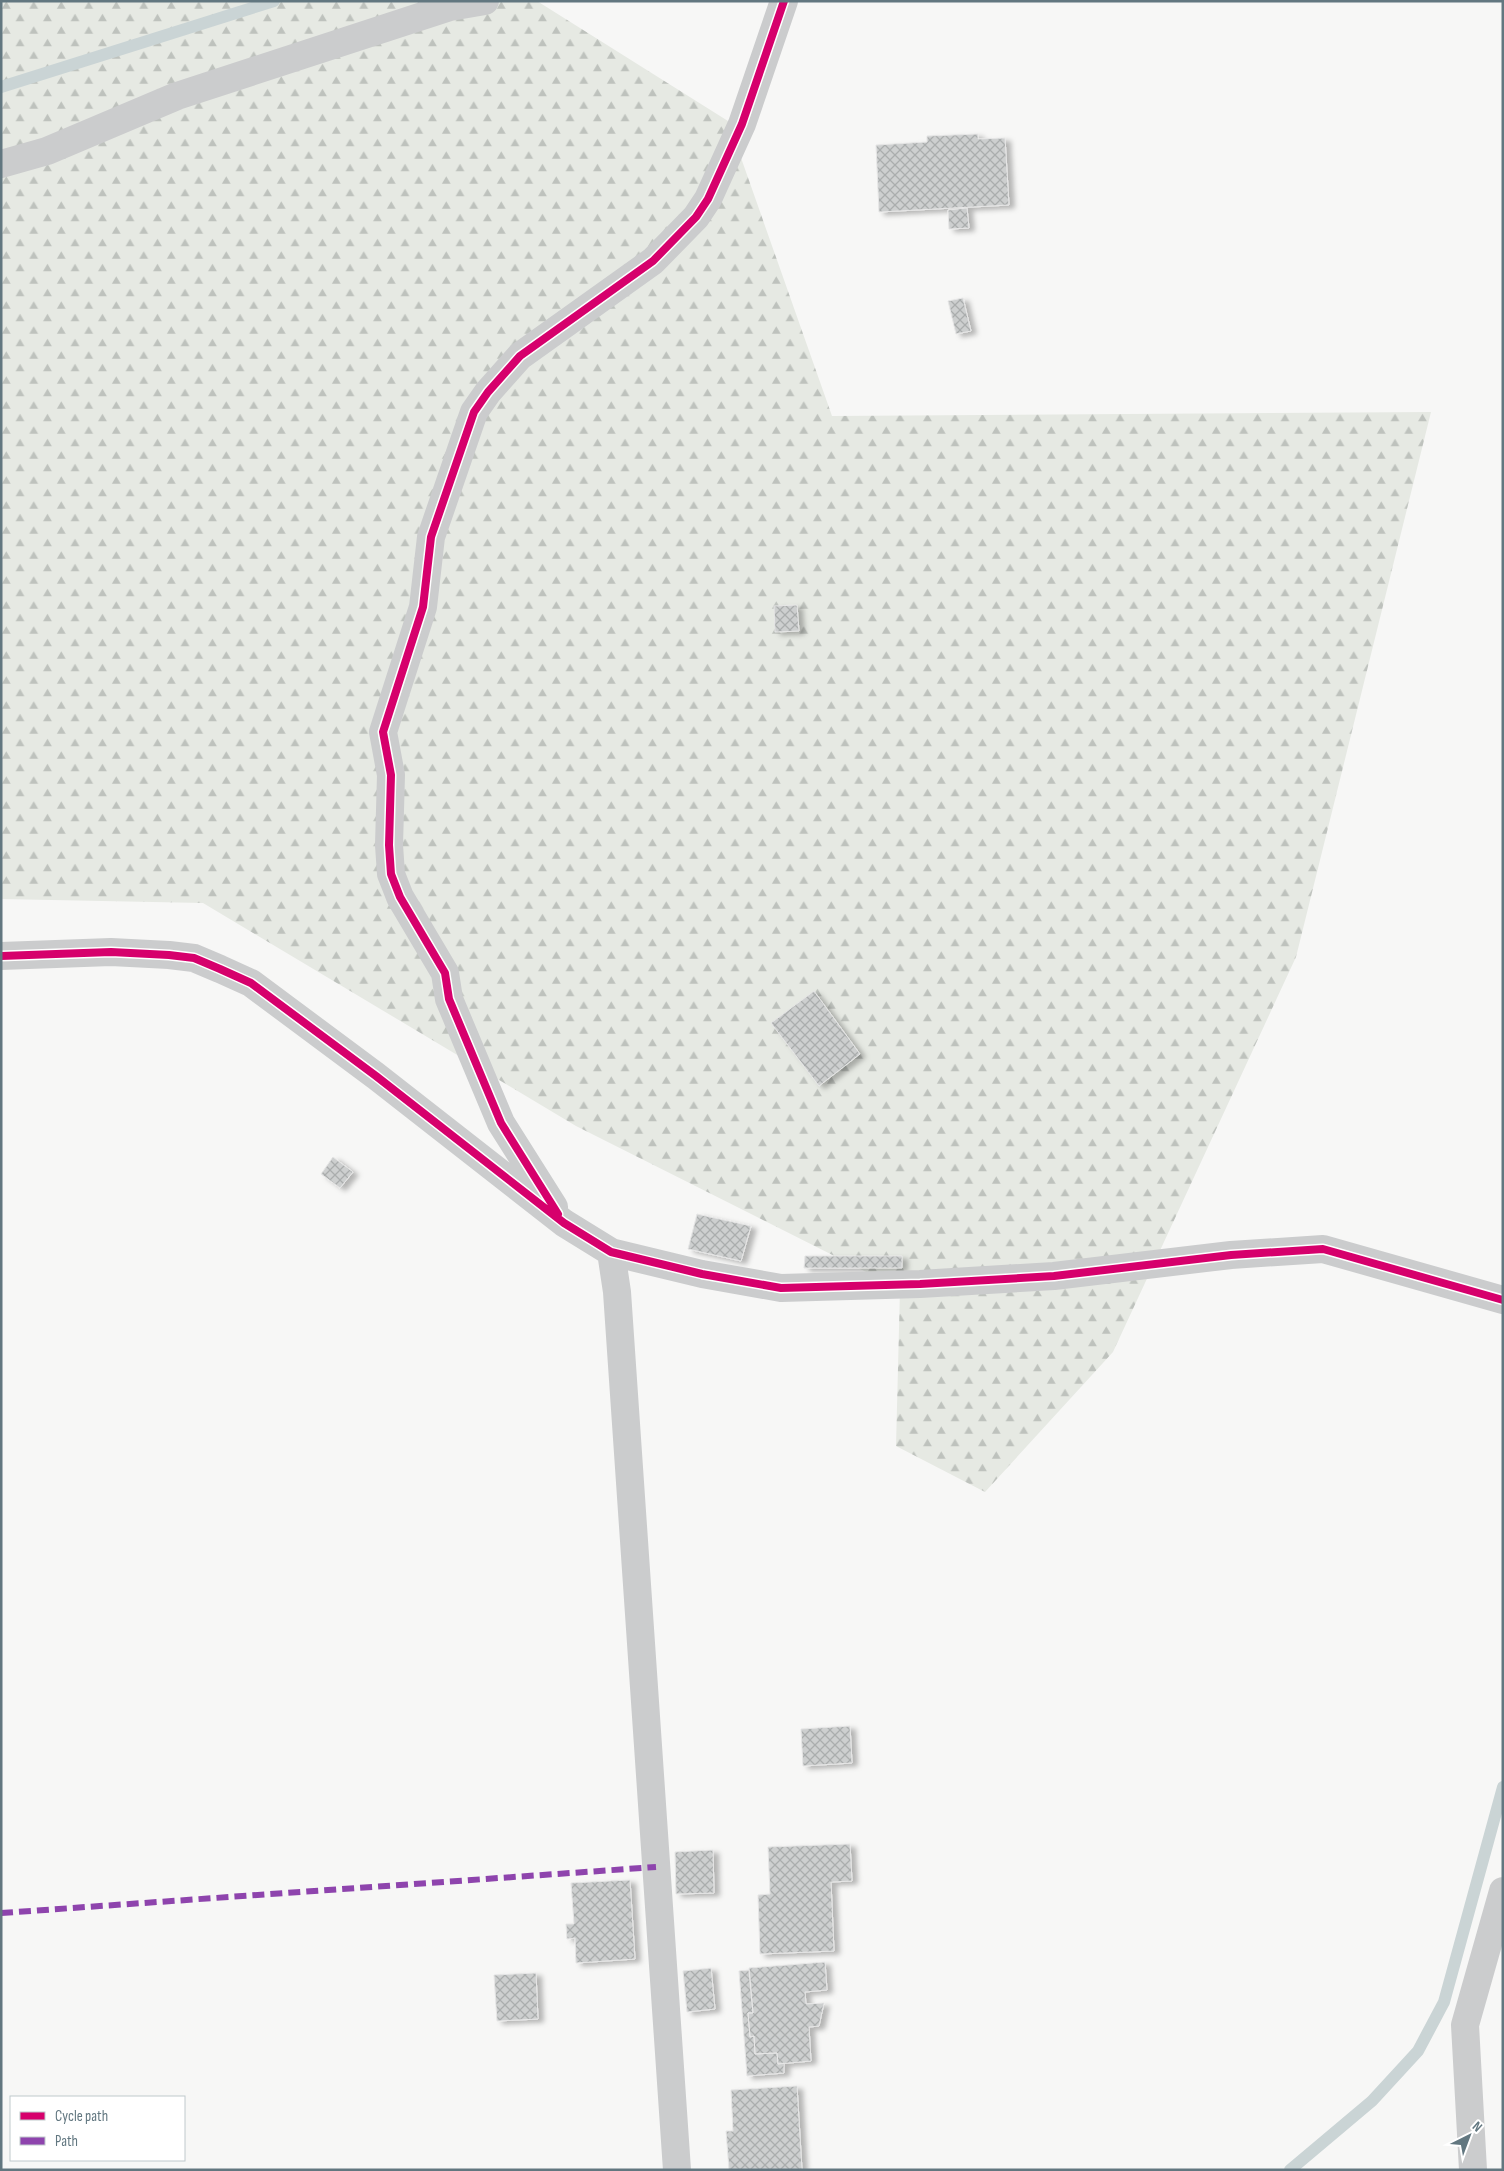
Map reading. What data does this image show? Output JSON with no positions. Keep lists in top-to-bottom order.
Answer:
{
  "legend": ["Cycle path", "Path"],
  "north": "top right"
}
